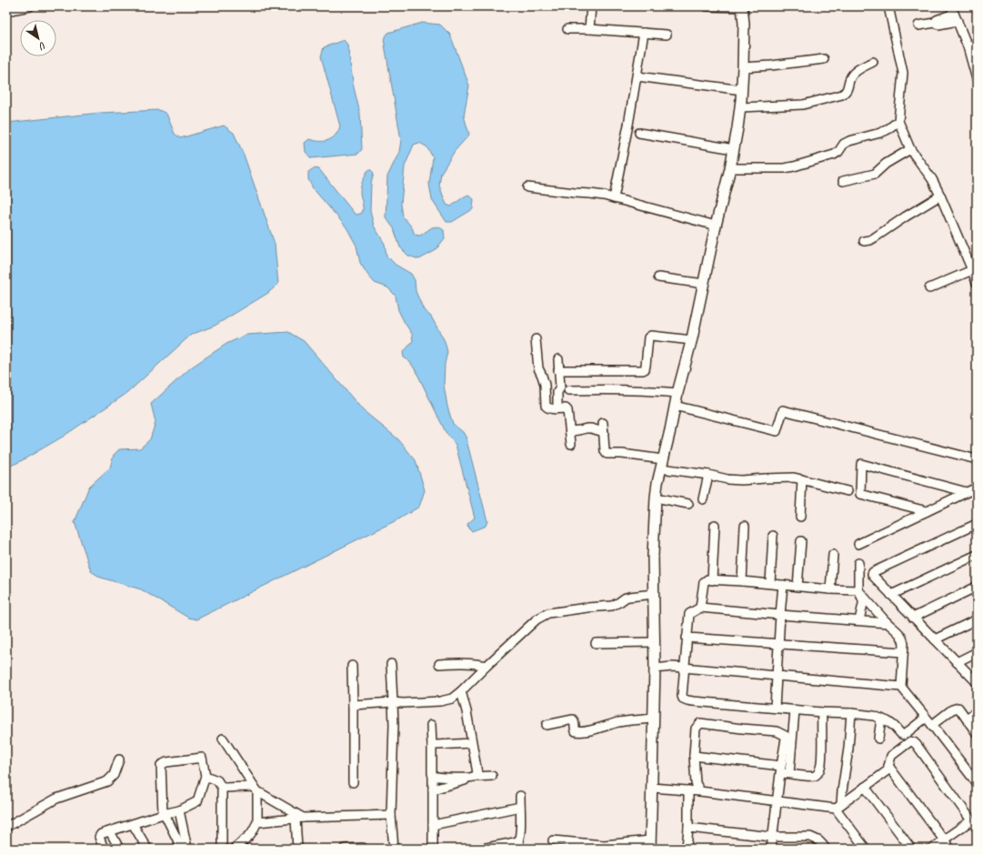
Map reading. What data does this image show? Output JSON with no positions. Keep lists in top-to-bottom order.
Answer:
{
  "north": "bottom right"
}
